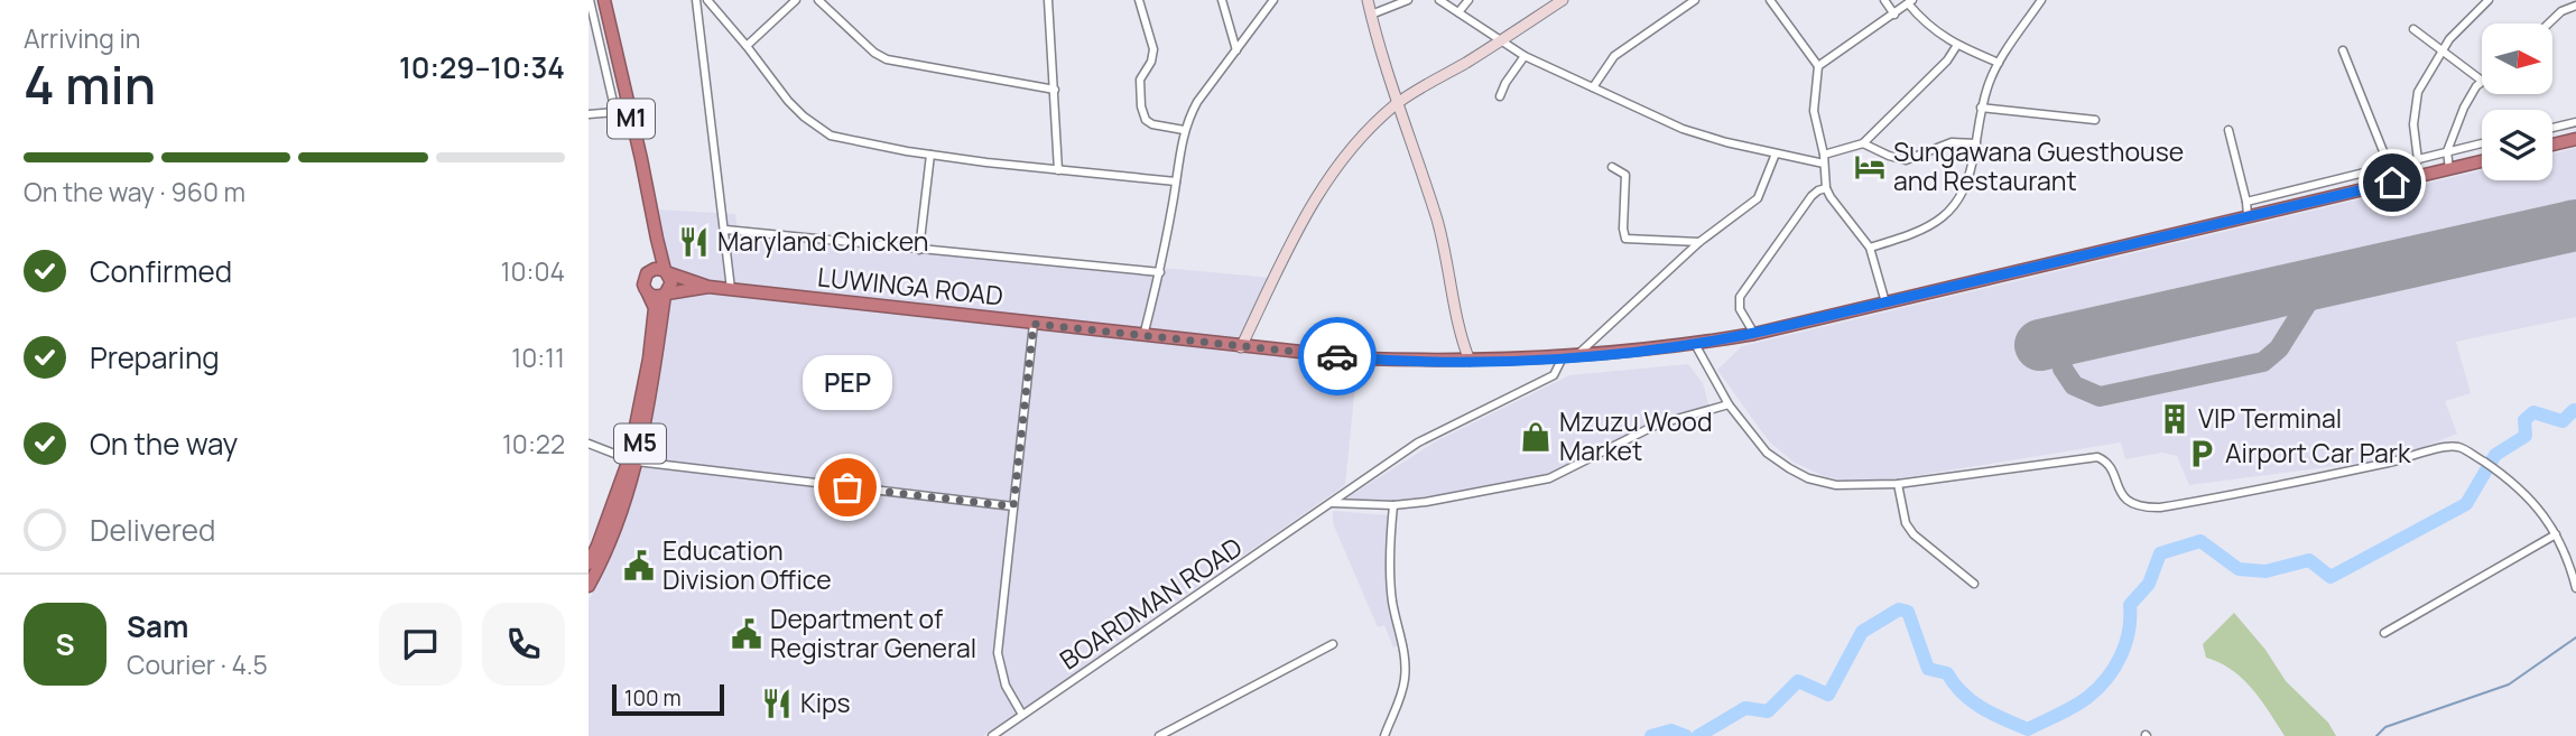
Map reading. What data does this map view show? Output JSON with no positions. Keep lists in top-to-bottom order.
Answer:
{
  "streets": {
    "highway": ["M1", "LUWINGA ROAD", "M5"],
    "street": ["BOARDMAN ROAD"]
  },
  "crossings": [
    ["M1", "LUWINGA ROAD"],
    ["M1", "M5"],
    ["LUWINGA ROAD", "M5"],
    ["LUWINGA ROAD", "BOARDMAN ROAD"]
  ],
  "places": {
    "hotel": ["Sungawana Guesthouse and Restaurant"],
    "restaurant": ["Maryland Chicken", "Kips"],
    "building": ["VIP Terminal"],
    "shop": ["Mzuzu Wood Market"],
    "parking": ["Airport Car Park"],
    "other": ["PEP"],
    "public building": ["Education Division Office", "Department of Registrar General"]
  },
  "scale_bar": "100 m",
  "north": "right",
  "page": {
    "heading": ["4 min", "Arriving in", "10:29–10:34"],
    "panel": ["Sam", "Courier · 4.5"],
    "bar": "On the way · 960 m",
    "list": [
      ["Confirmed", "10:04"],
      ["Preparing", "10:11"],
      ["On the way", "10:22"],
      "Delivered"
    ],
    "bubble": "PEP",
    "round": "S",
    "scale": "100 m"
  }
}
